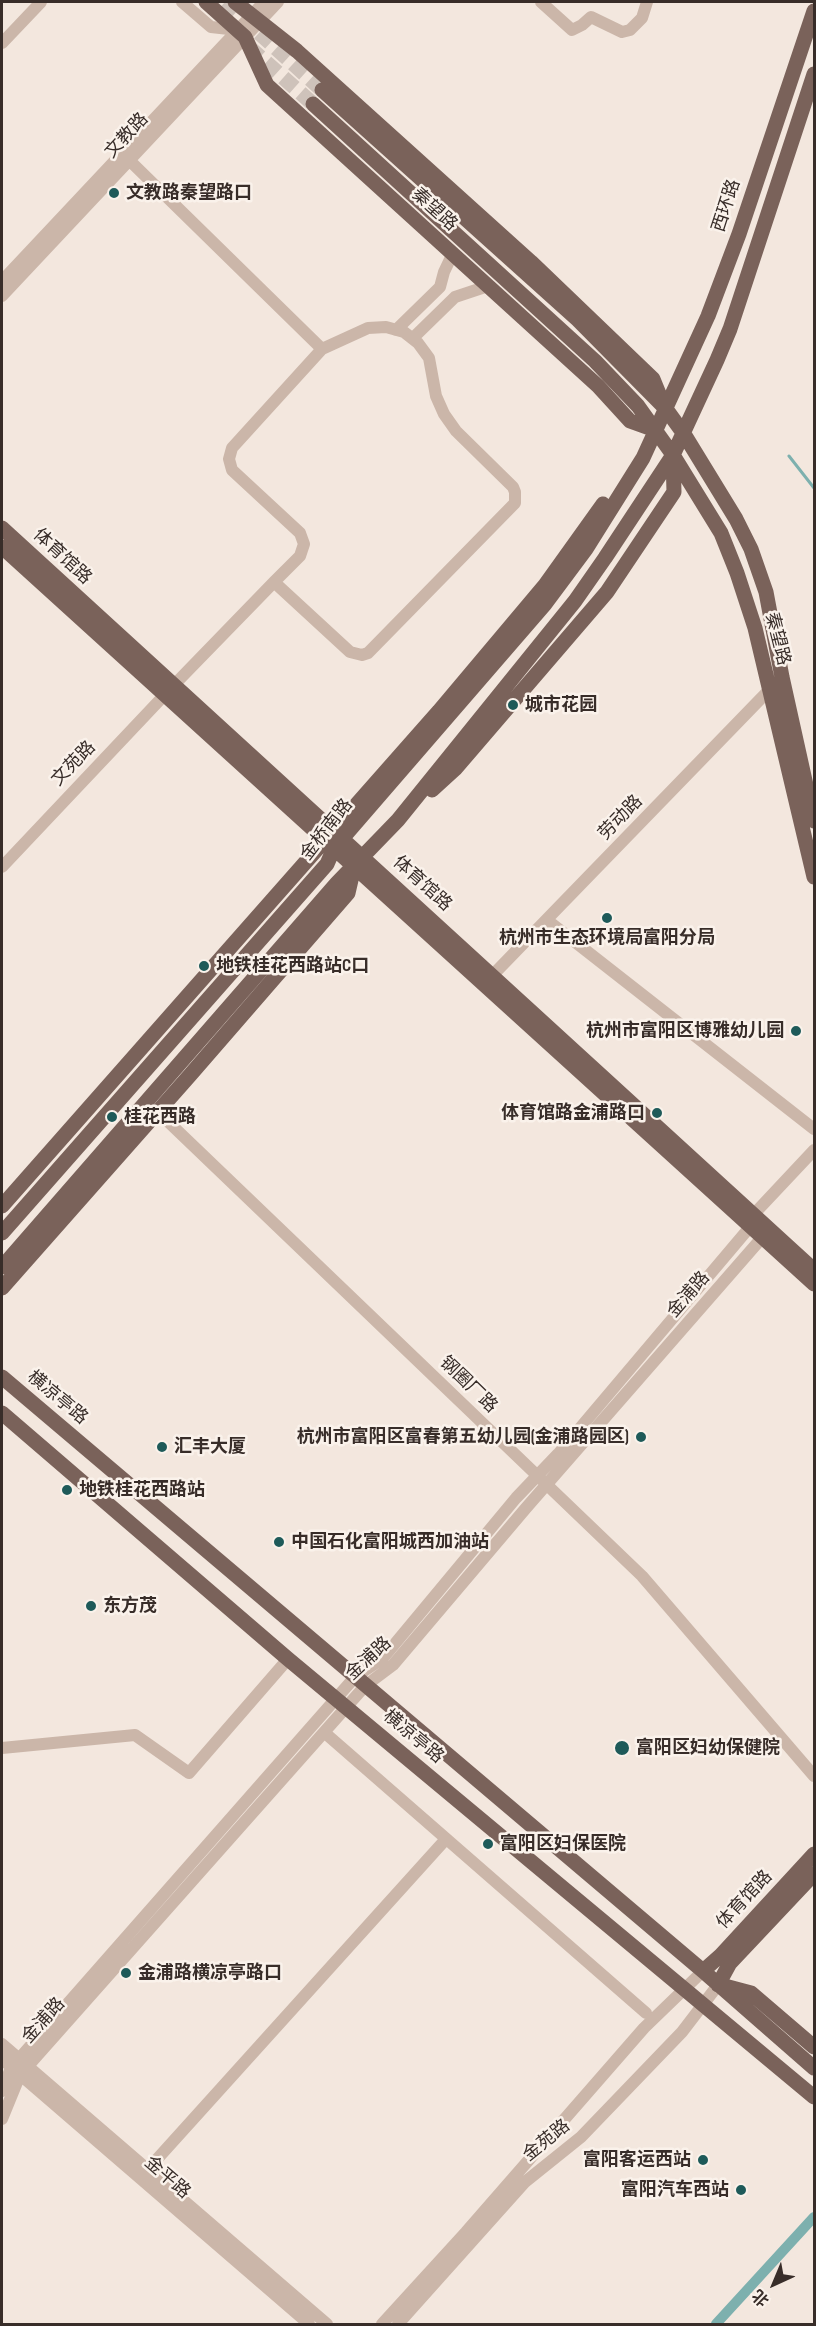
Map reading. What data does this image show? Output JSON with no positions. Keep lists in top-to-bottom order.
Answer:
{
  "streets": {
    "main road": [
      "西环路",
      "秦望路",
      "体育馆路",
      "金桥南路",
      "横凉亭路"
    ],
    "street": [
      "文教路",
      "文苑路",
      "劳动路",
      "金浦路",
      "钢圈厂路",
      "金苑路",
      "金平路"
    ]
  },
  "crossings": [
    ["文教路", "秦望路"],
    ["西环路", "秦望路"],
    ["西环路", "金桥南路"],
    ["秦望路", "劳动路"],
    ["秦望路", "金桥南路"],
    ["体育馆路", "文苑路"],
    ["体育馆路", "劳动路"],
    ["体育馆路", "金桥南路"],
    ["体育馆路", "金浦路"],
    ["体育馆路", "横凉亭路"],
    ["体育馆路", "金苑路"],
    ["金浦路", "钢圈厂路"],
    ["金浦路", "横凉亭路"],
    ["金浦路", "金平路"],
    ["横凉亭路", "金苑路"]
  ],
  "places": [
    "文教路秦望路口",
    "城市花园",
    "杭州市生态环境局富阳分局",
    "地铁桂花西路站C口",
    "杭州市富阳区博雅幼儿园",
    "体育馆路金浦路口",
    "桂花西路",
    "杭州市富阳区富春第五幼儿园(金浦路园区)",
    "汇丰大厦",
    "地铁桂花西路站",
    "中国石化富阳城西加油站",
    "东方茂",
    "富阳区妇幼保健院",
    "富阳区妇保医院",
    "金浦路横凉亭路口",
    "富阳客运西站",
    "富阳汽车西站"
  ],
  "north": "bottom left"
}
